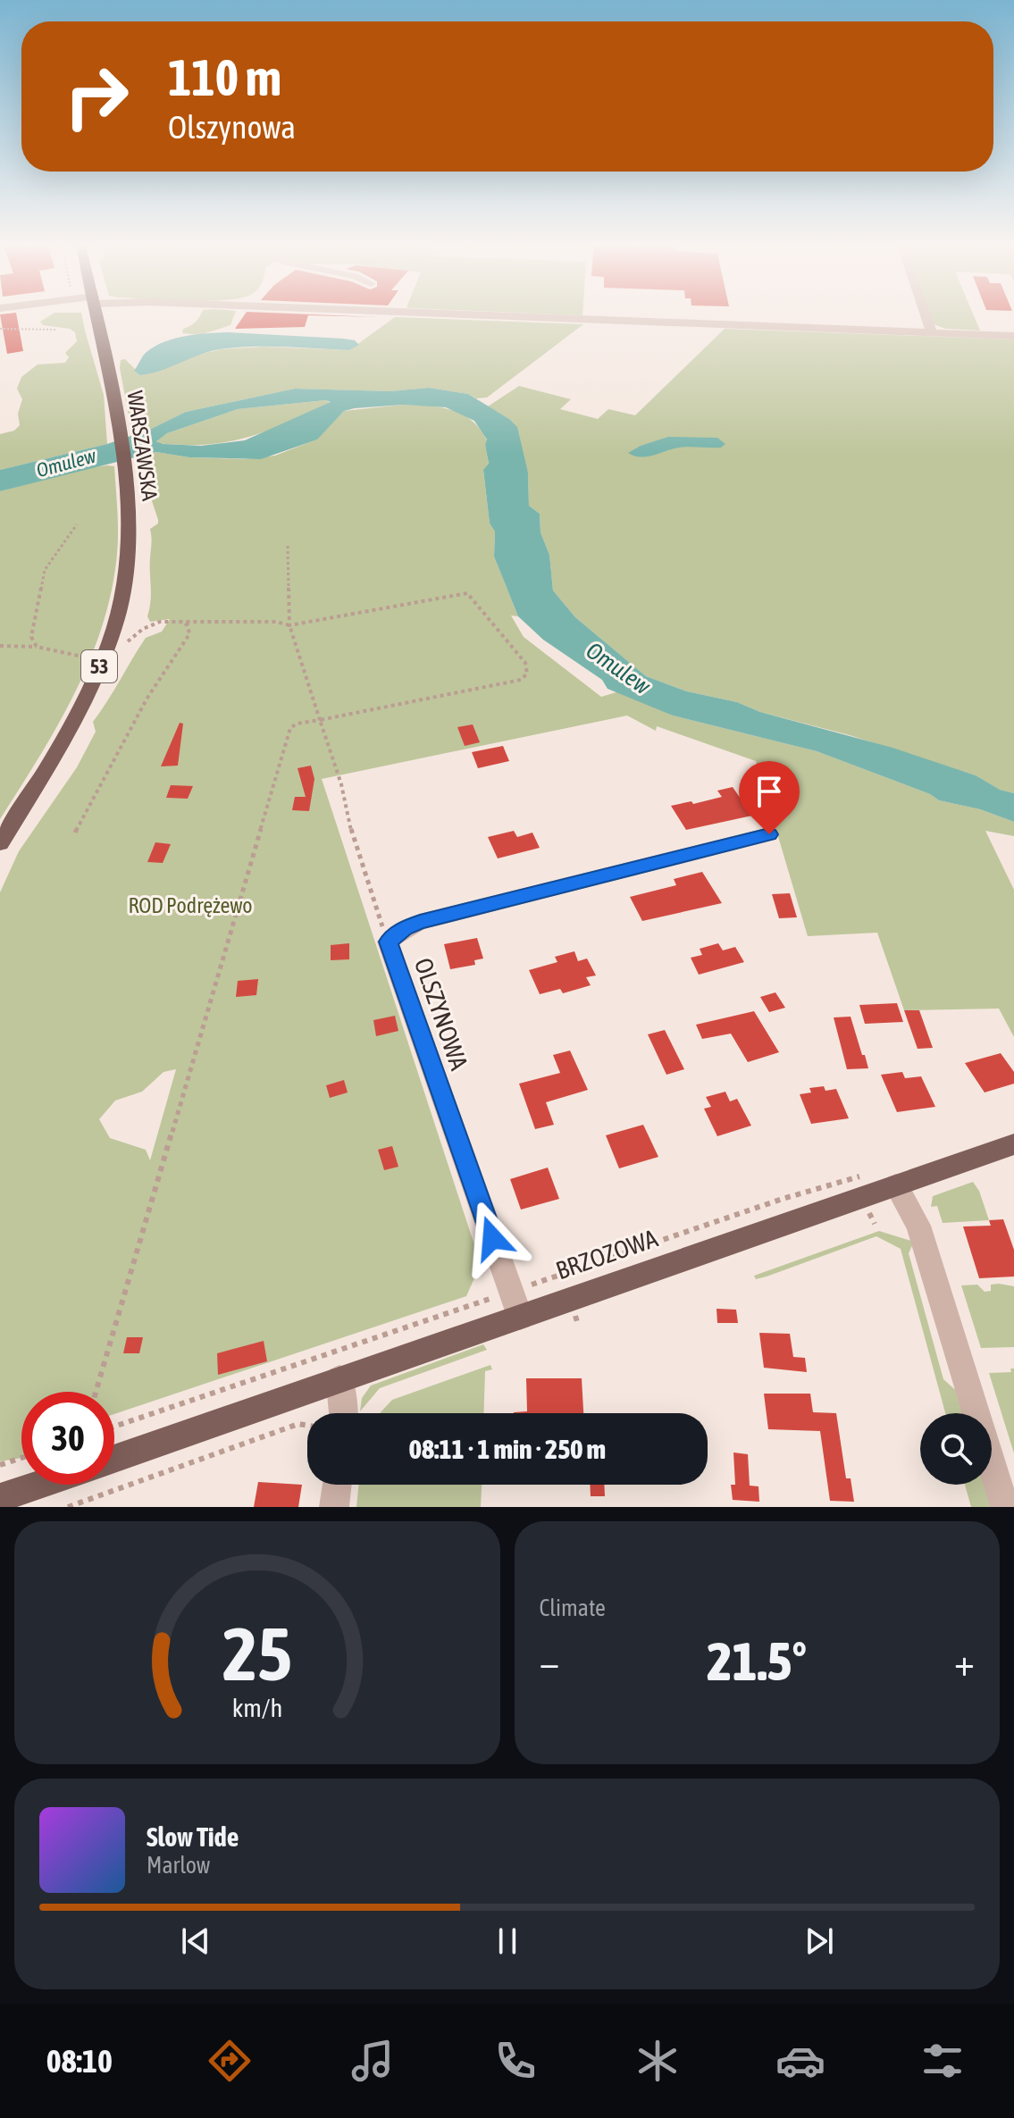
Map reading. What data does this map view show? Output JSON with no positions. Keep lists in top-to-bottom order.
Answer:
{
  "streets": {
    "main road": ["WARSZAWSKA", "53", "BRZOZOWA"],
    "street": ["OLSZYNOWA"]
  },
  "crossings": [
    ["OLSZYNOWA", "BRZOZOWA"]
  ],
  "water": ["Omulew"],
  "parks": ["ROD Podrężewo"],
  "page": {
    "turn": ["110 m", "Olszynowa"],
    "limit": "30",
    "trip": "08:11 · 1 min · 250 m",
    "tile": "Climate",
    "heat": ["−", "21.5°", "+"],
    "song": ["Slow Tide", "Marlow"],
    "tabs": "08:10",
    "gauge": ["25", "km/h"]
  }
}
